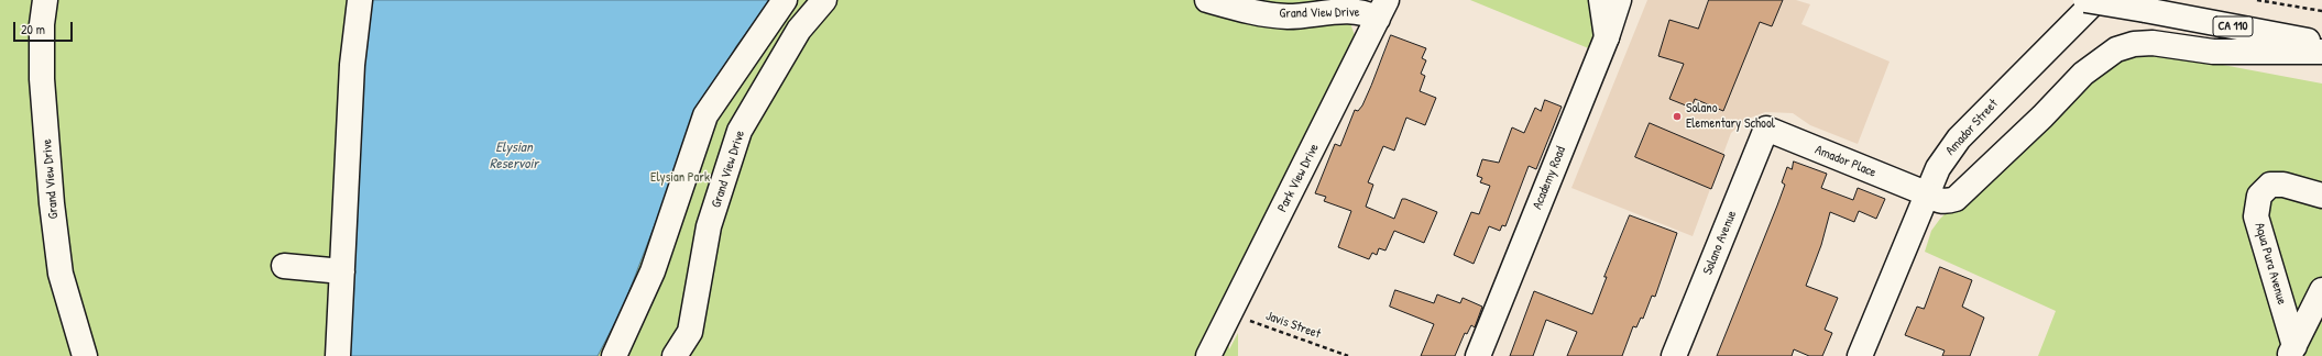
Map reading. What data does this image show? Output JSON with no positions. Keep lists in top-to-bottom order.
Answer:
{
  "streets": {
    "main road": [
      "Grand View Drive",
      "CA 110",
      "Amador Street",
      "Amador Place",
      "Park View Drive",
      "Academy Road",
      "Solano Avenue",
      "Aqua Pura Avenue"
    ],
    "path": ["Javis Street"]
  },
  "crossings": [
    ["Grand View Drive", "Park View Drive"],
    ["Amador Street", "Amador Place"],
    ["Amador Place", "Solano Avenue"],
    ["Park View Drive", "Javis Street"]
  ],
  "water": ["Elysian Reservoir"],
  "parks": ["Elysian Park"],
  "places": ["Solano Elementary School"],
  "scale_bar": "20 m"
}
